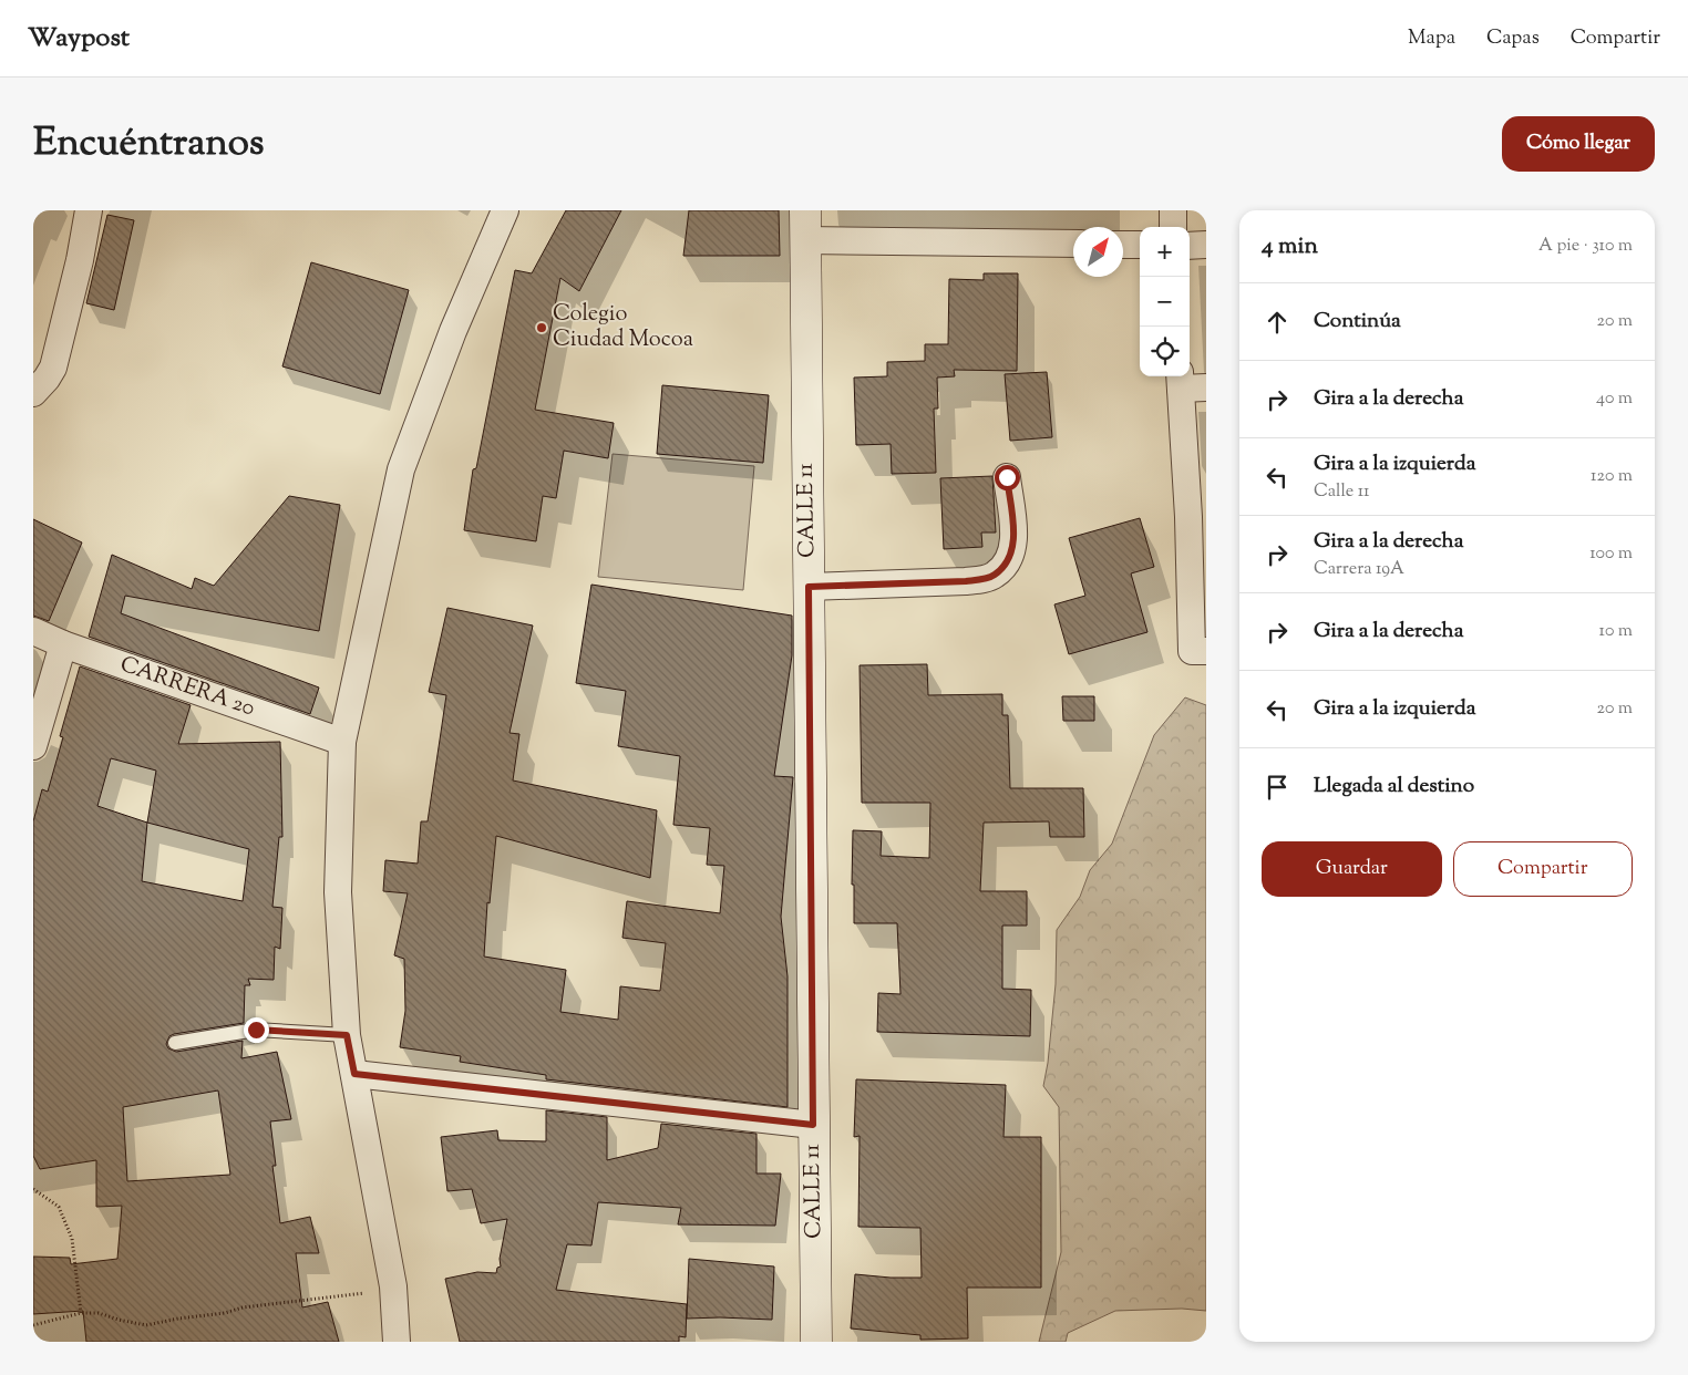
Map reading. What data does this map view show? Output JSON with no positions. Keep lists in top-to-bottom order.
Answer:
{
  "streets": {
    "street": ["CALLE 11", "CARRERA 20"]
  },
  "places": ["Colegio Ciudad Mocoa"],
  "north": "top right",
  "page": {
    "header": "Waypost",
    "nav": ["Mapa", "Capas", "Compartir"],
    "title": "Encuéntranos",
    "buttons": [
      "Cómo llegar",
      ["Guardar", "Compartir"]
    ],
    "heading": ["4 min", "A pie · 310 m"],
    "map_buttons": ["+", "−"],
    "list": [
      ["Continúa", "20 m"],
      ["Gira a la derecha", "40 m"],
      ["Gira a la izquierda", "Calle 11", "120 m"],
      ["Gira a la derecha", "Carrera 19A", "100 m"],
      ["Gira a la derecha", "10 m"],
      ["Gira a la izquierda", "20 m"],
      "Llegada al destino"
    ]
  }
}
